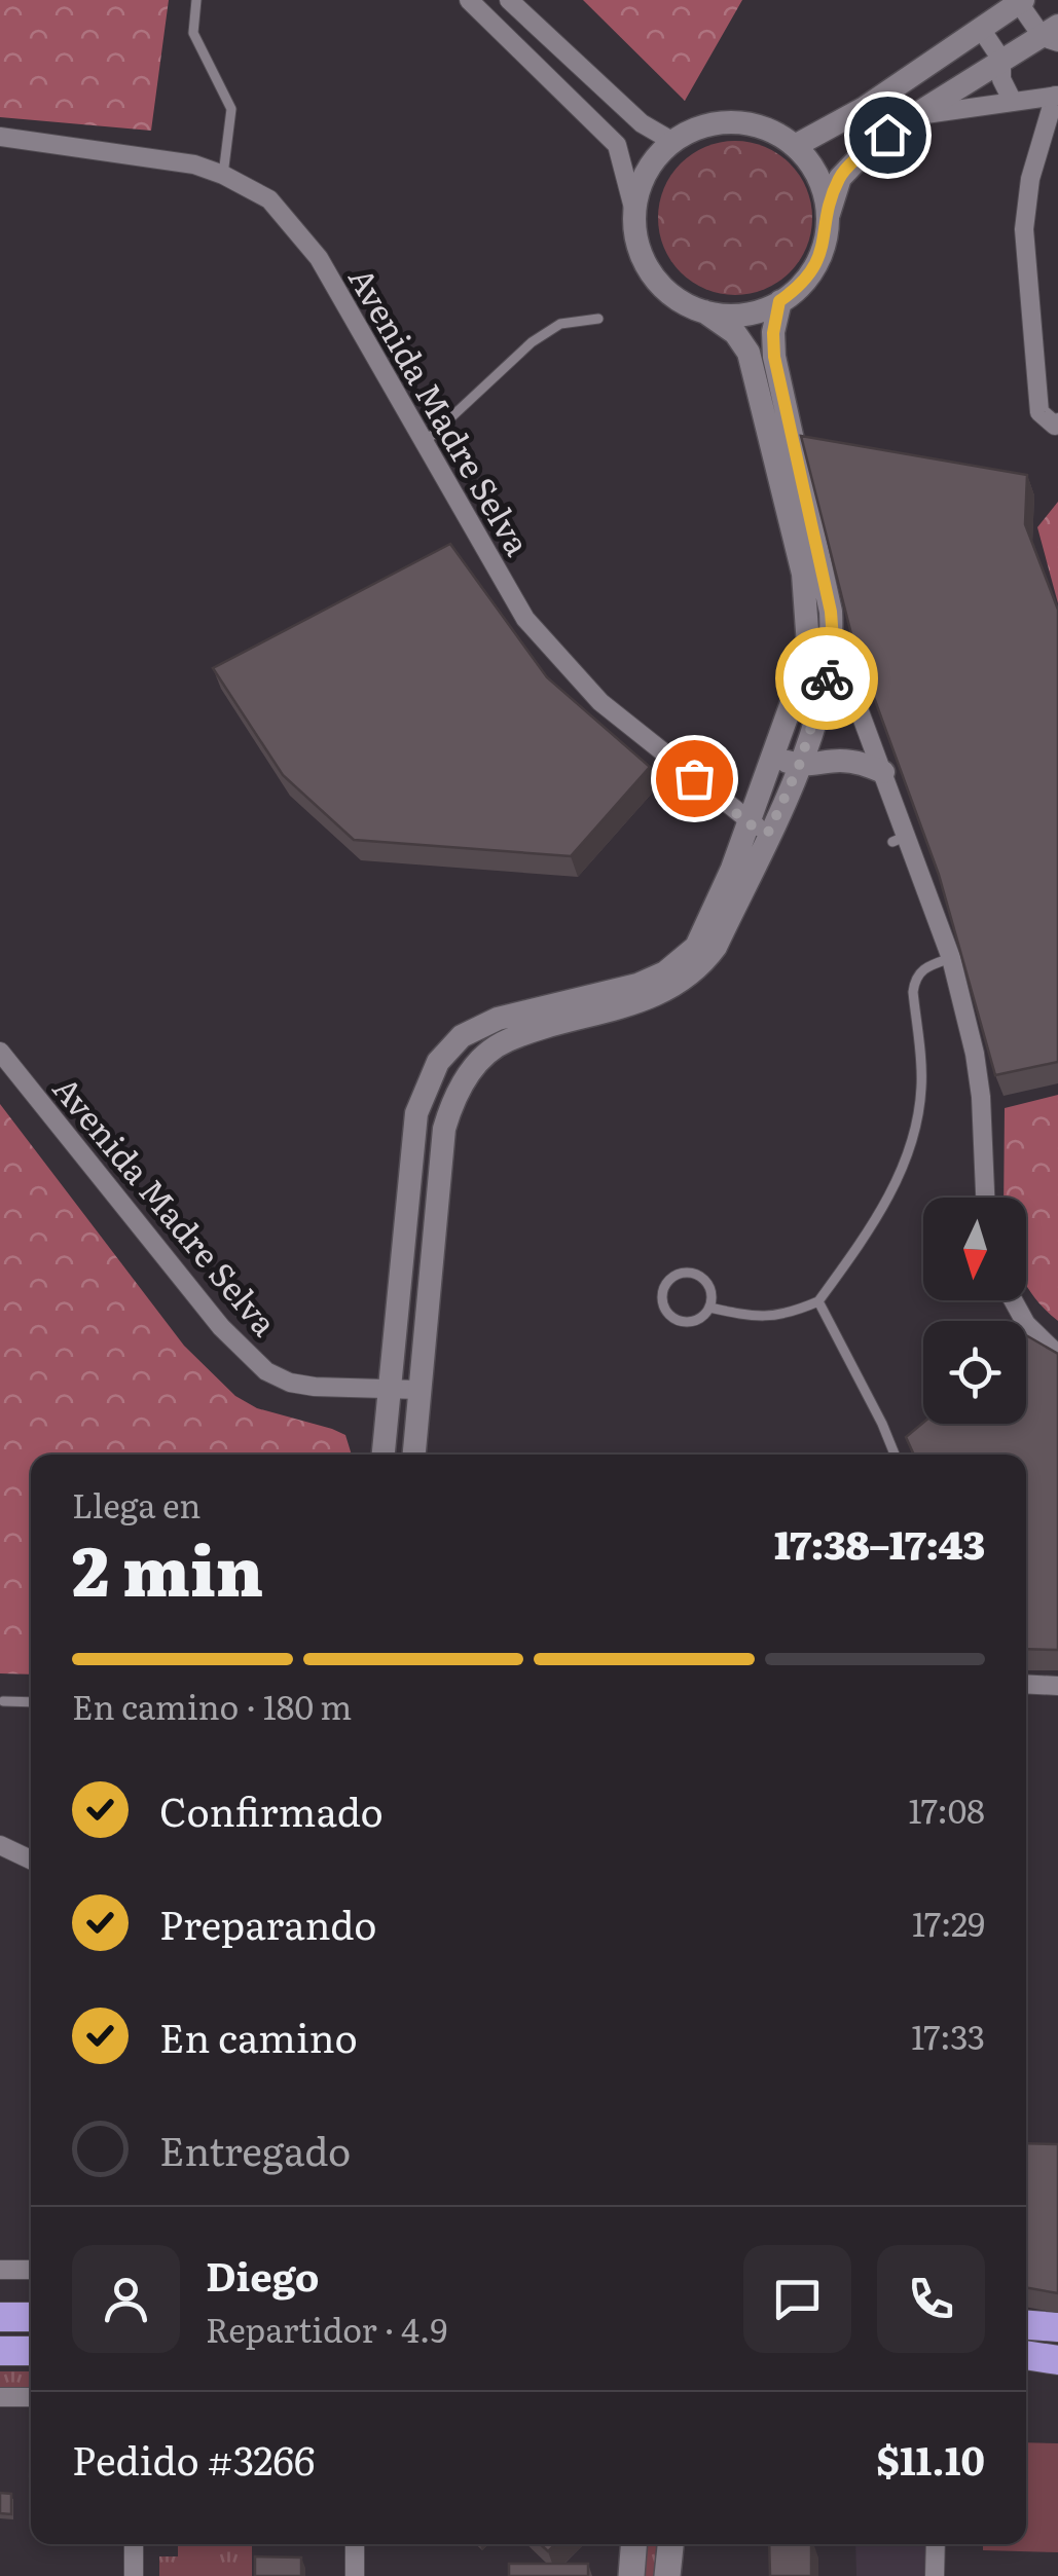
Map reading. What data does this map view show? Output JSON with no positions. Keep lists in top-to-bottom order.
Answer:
{
  "streets": {
    "street": ["Avenida Madre Selva"]
  },
  "north": "bottom",
  "page": {
    "heading": ["2 min", "Llega en", "17:38–17:43"],
    "panel": [
      "Diego",
      "Repartidor · 4.9",
      "Pedido #3266",
      "$11.10"
    ],
    "bar": "En camino · 180 m",
    "list": [
      ["Confirmado", "17:08"],
      ["Preparando", "17:29"],
      ["En camino", "17:33"],
      "Entregado"
    ]
  }
}
